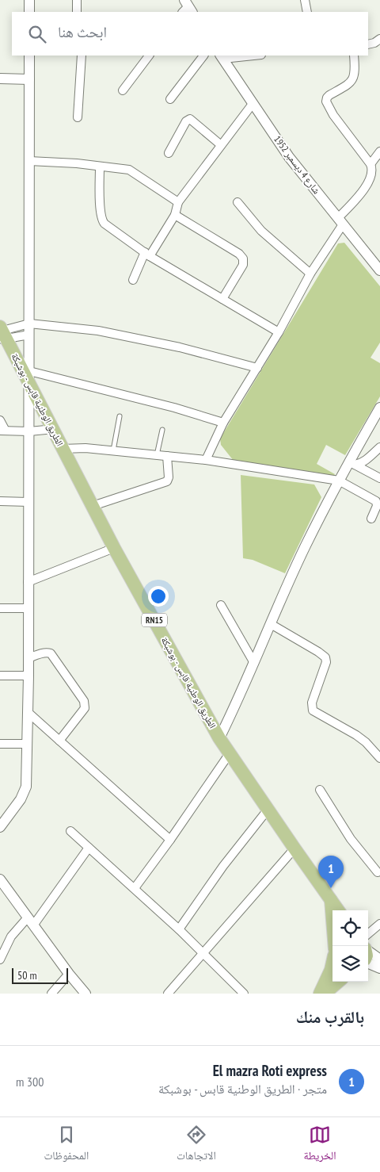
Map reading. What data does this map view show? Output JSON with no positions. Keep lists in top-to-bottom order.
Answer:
{
  "streets": {
    "main road": ["الطريق الوطنية قابس - بوشبكة", "RN15"],
    "street": ["شارع 4 ديسمبر 1952"]
  },
  "scale_bar": "50 m",
  "page": {
    "search": "ابحث هنا",
    "pins": "1",
    "scale": "50 m",
    "heading": "بالقرب منك",
    "list": [
      {
        "mark": "1",
        "name": "El mazra Roti express",
        "note": "متجر · الطريق الوطنية قابس - بوشبكة",
        "value": "300 m"
      }
    ],
    "nav": ["الخريطة", "الاتجاهات", "المحفوظات"]
  }
}
